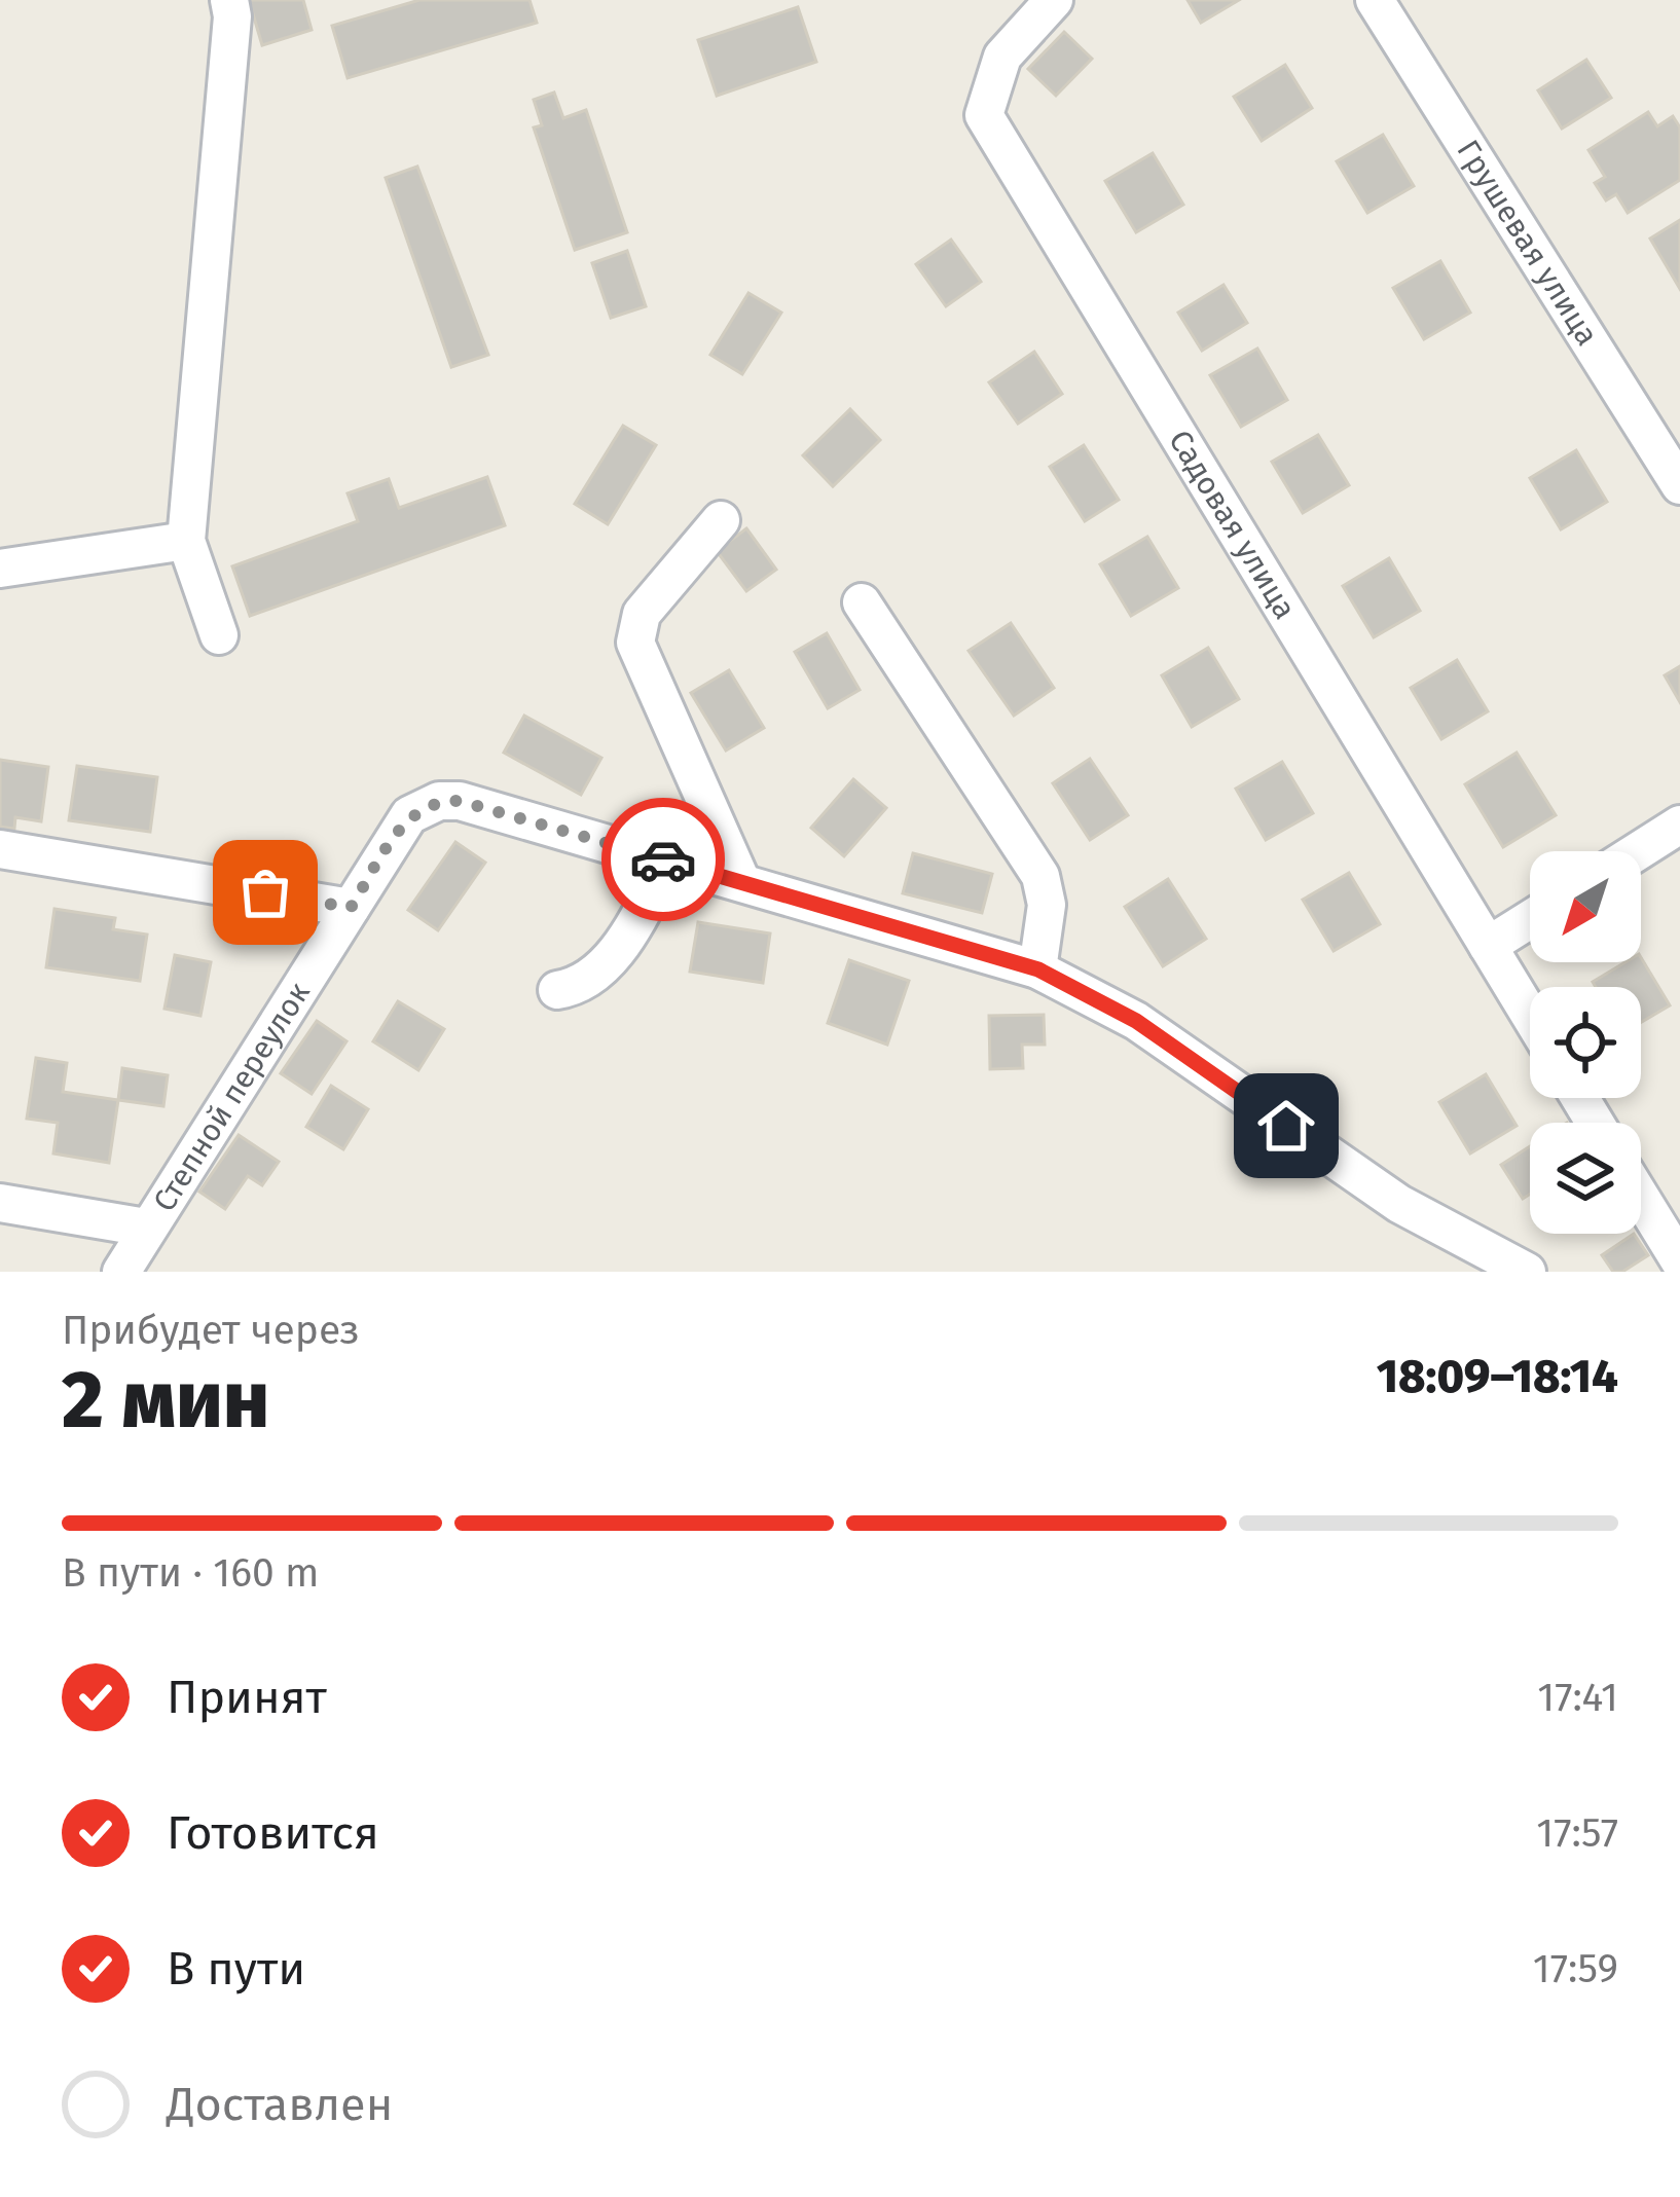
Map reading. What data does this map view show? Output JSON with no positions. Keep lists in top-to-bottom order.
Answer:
{
  "streets": {
    "street": ["Грушевая улица", "Садовая улица", "Степной переулок"]
  },
  "north": "bottom left",
  "page": {
    "heading": ["2 мин", "Прибудет через", "18:09–18:14"],
    "bar": "В пути · 160 m",
    "list": [
      ["Принят", "17:41"],
      ["Готовится", "17:57"],
      ["В пути", "17:59"],
      "Доставлен"
    ]
  }
}
